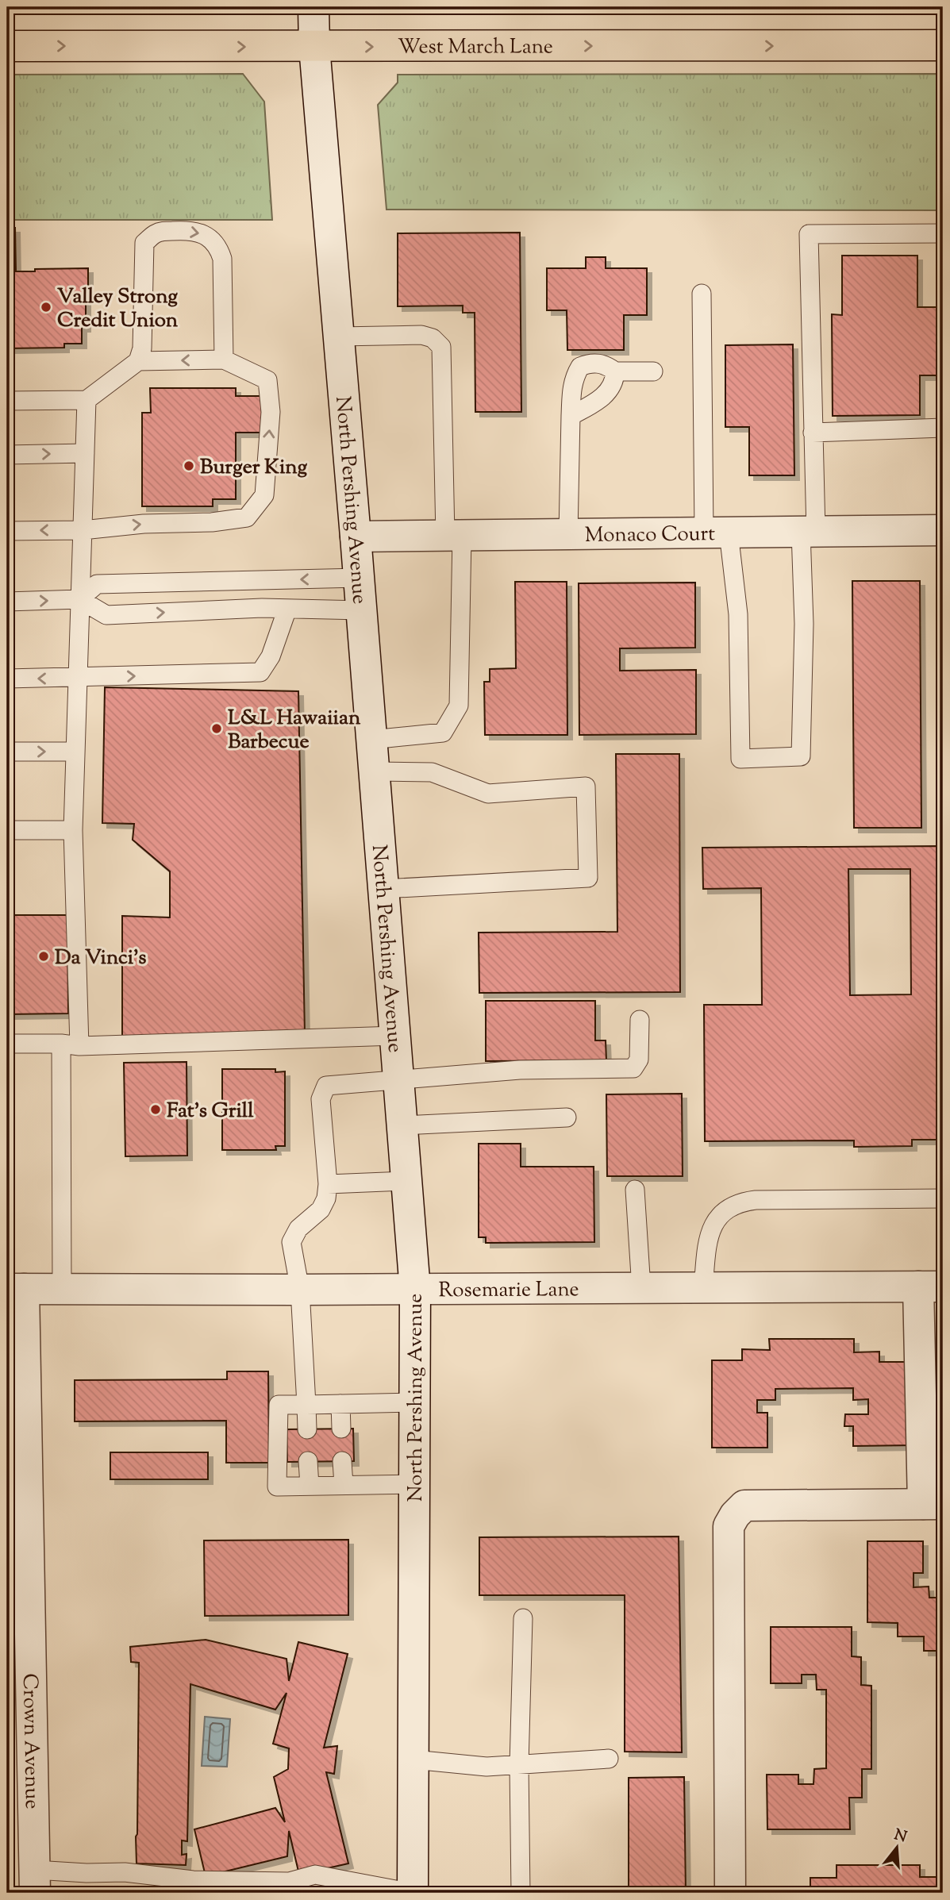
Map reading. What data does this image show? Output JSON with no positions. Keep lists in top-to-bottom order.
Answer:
{
  "streets": {
    "main road": ["West March Lane"],
    "street": [
      "North Pershing Avenue",
      "Monaco Court",
      "Rosemarie Lane",
      "Crown Avenue"
    ]
  },
  "crossings": [
    ["West March Lane", "North Pershing Avenue"],
    ["North Pershing Avenue", "Monaco Court"],
    ["North Pershing Avenue", "Rosemarie Lane"],
    ["Rosemarie Lane", "Crown Avenue"]
  ],
  "one_way": ["West March Lane"],
  "places": [
    "Valley Strong Credit Union",
    "Burger King",
    "L&L Hawaiian Barbecue",
    "Da Vinci's",
    "Fat's Grill"
  ],
  "north": "top"
}
